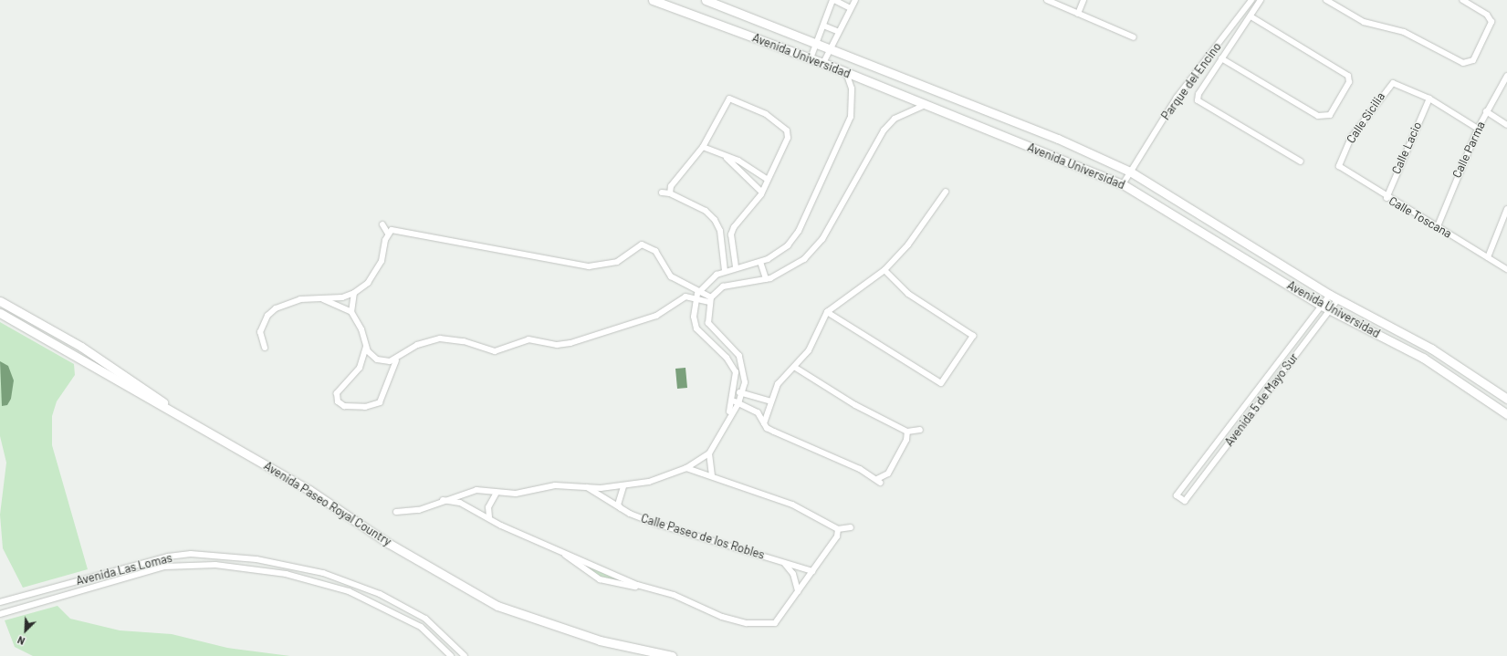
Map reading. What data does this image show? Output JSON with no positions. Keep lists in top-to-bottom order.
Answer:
{
  "streets": {
    "main road": ["Avenida Universidad", "Avenida Paseo Royal Country"],
    "street": [
      "Parque del Encino",
      "Calle Sicilia",
      "Calle Lacio",
      "Calle Parma",
      "Calle Toscana",
      "Avenida 5 de Mayo Sur",
      "Calle Paseo de los Robles",
      "Avenida Las Lomas"
    ]
  },
  "crossings": [
    ["Avenida Universidad", "Parque del Encino"],
    ["Avenida Universidad", "Avenida 5 de Mayo Sur"],
    ["Calle Sicilia", "Calle Lacio"],
    ["Calle Sicilia", "Calle Toscana"],
    ["Calle Lacio", "Calle Toscana"],
    ["Calle Parma", "Calle Toscana"]
  ],
  "north": "bottom left"
}
